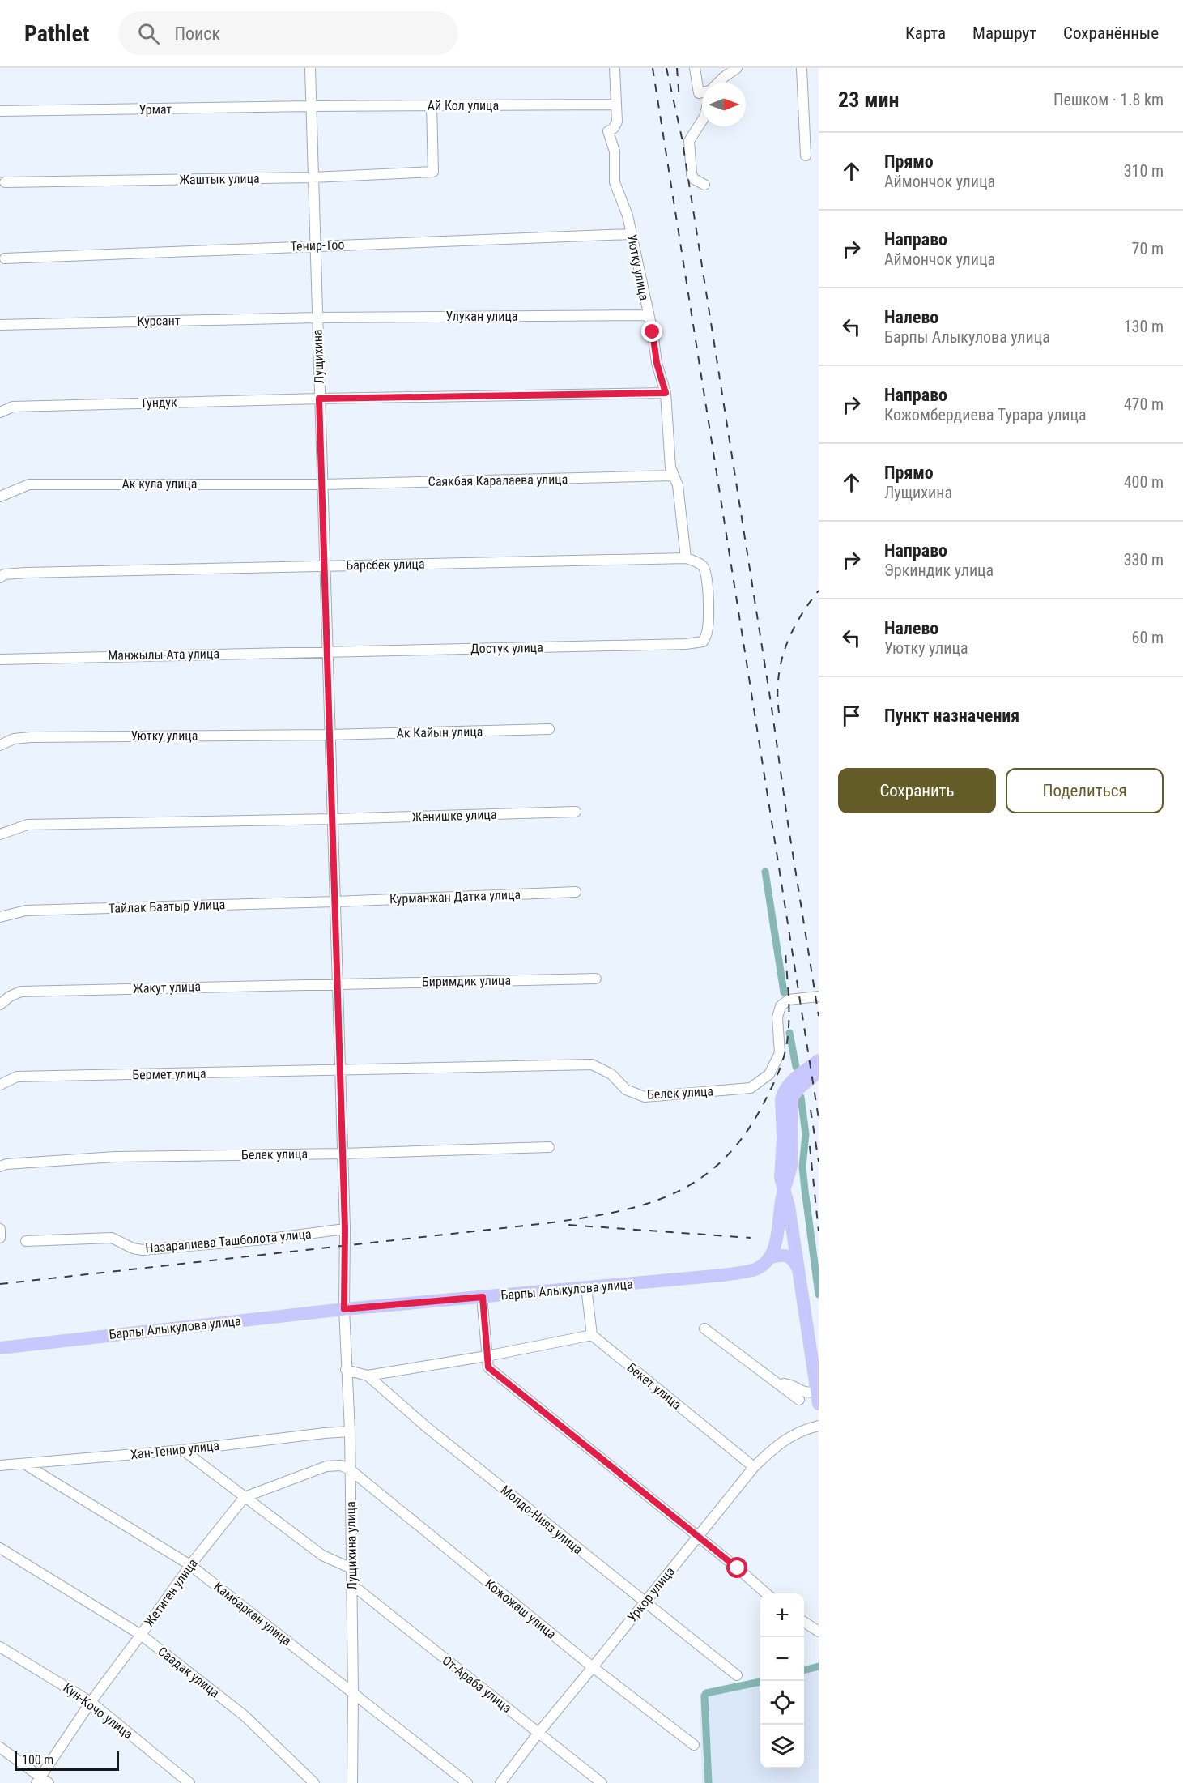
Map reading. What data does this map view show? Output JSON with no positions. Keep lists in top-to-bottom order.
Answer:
{
  "streets": {
    "main road": ["Барпы Алыкулова улица"],
    "street": [
      "Ай Кол улица",
      "Урмат",
      "Жаштык улица",
      "Тенир-Тоо",
      "Уютку улица",
      "Улукан улица",
      "Курсант",
      "Лущихина",
      "Тундук",
      "Саякбая Каралаева улица",
      "Ак кула улица",
      "Барсбек улица",
      "Достук улица",
      "Манжылы-Ата улица",
      "Ак Кайын улица",
      "Женишке улица",
      "Курманжан Датка улица",
      "Тайлак Баатыр Улица",
      "Биримдик улица",
      "Жакут улица",
      "Бермет улица",
      "Белек улица",
      "Назаралиева Ташболота улица",
      "Бекет улица",
      "Хан-Тенир улица",
      "Молдо-Нияз улица",
      "Лущихина улица",
      "Жетиген улица",
      "Уркор улица",
      "Кожожаш улица",
      "Камбаркан улица",
      "Саадак улица",
      "От-Араба улица",
      "Кун-Кочо улица"
    ]
  },
  "crossings": [
    ["Ай Кол улица", "Урмат"],
    ["Ай Кол улица", "Жаштык улица"],
    ["Ай Кол улица", "Уютку улица"],
    ["Ай Кол улица", "Лущихина"],
    ["Урмат", "Лущихина"],
    ["Жаштык улица", "Лущихина"],
    ["Тенир-Тоо", "Уютку улица"],
    ["Тенир-Тоо", "Лущихина"],
    ["Уютку улица", "Улукан улица"],
    ["Уютку улица", "Лущихина"],
    ["Уютку улица", "Тундук"],
    ["Уютку улица", "Саякбая Каралаева улица"],
    ["Уютку улица", "Барсбек улица"],
    ["Уютку улица", "Достук улица"],
    ["Уютку улица", "Ак Кайын улица"],
    ["Улукан улица", "Курсант"],
    ["Улукан улица", "Лущихина"],
    ["Курсант", "Лущихина"],
    ["Лущихина", "Тундук"],
    ["Лущихина", "Саякбая Каралаева улица"],
    ["Лущихина", "Ак кула улица"],
    ["Лущихина", "Барсбек улица"],
    ["Лущихина", "Достук улица"],
    ["Лущихина", "Манжылы-Ата улица"],
    ["Лущихина", "Ак Кайын улица"],
    ["Лущихина", "Женишке улица"],
    ["Лущихина", "Курманжан Датка улица"],
    ["Лущихина", "Тайлак Баатыр Улица"],
    ["Лущихина", "Биримдик улица"],
    ["Лущихина", "Жакут улица"],
    ["Лущихина", "Бермет улица"],
    ["Лущихина", "Белек улица"],
    ["Лущихина", "Лущихина улица"],
    ["Саякбая Каралаева улица", "Ак кула улица"],
    ["Барсбек улица", "Достук улица"],
    ["Достук улица", "Манжылы-Ата улица"],
    ["Курманжан Датка улица", "Тайлак Баатыр Улица"],
    ["Биримдик улица", "Жакут улица"],
    ["Бермет улица", "Белек улица"],
    ["Бермет улица", "Лущихина улица"],
    ["Белек улица", "Лущихина улица"],
    ["Назаралиева Ташболота улица", "Лущихина улица"],
    ["Барпы Алыкулова улица", "Лущихина улица"],
    ["Бекет улица", "Уркор улица"],
    ["Хан-Тенир улица", "Лущихина улица"],
    ["Хан-Тенир улица", "Камбаркан улица"],
    ["Молдо-Нияз улица", "Лущихина улица"],
    ["Молдо-Нияз улица", "Уркор улица"],
    ["Лущихина улица", "Кожожаш улица"],
    ["Лущихина улица", "Камбаркан улица"],
    ["Лущихина улица", "От-Араба улица"],
    ["Жетиген улица", "Камбаркан улица"],
    ["Жетиген улица", "Саадак улица"],
    ["Жетиген улица", "Кун-Кочо улица"],
    ["Уркор улица", "Кожожаш улица"],
    ["Уркор улица", "От-Араба улица"]
  ],
  "scale_bar": "100 m",
  "north": "right",
  "page": {
    "header": "Pathlet",
    "search": "Поиск",
    "nav": ["Карта", "Маршрут", "Сохранённые"],
    "heading": ["23 мин", "Пешком · 1.8 km"],
    "list": [
      ["Прямо", "Аймончок улица", "310 m"],
      ["Направо", "Аймончок улица", "70 m"],
      ["Налево", "Барпы Алыкулова улица", "130 m"],
      ["Направо", "Кожомбердиева Турара улица", "470 m"],
      ["Прямо", "Лущихина", "400 m"],
      ["Направо", "Эркиндик улица", "330 m"],
      ["Налево", "Уютку улица", "60 m"],
      "Пункт назначения"
    ],
    "buttons": ["Сохранить", "Поделиться"],
    "map_buttons": ["+", "−"],
    "scale": "100 m"
  }
}
